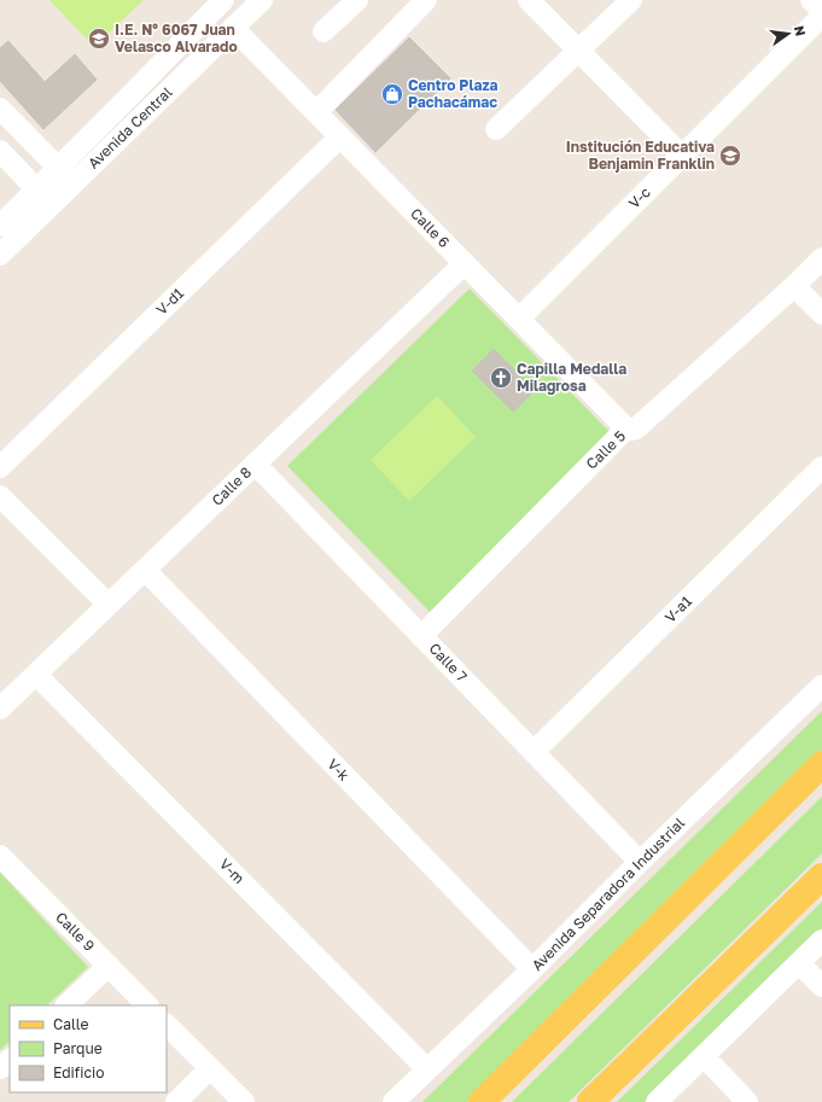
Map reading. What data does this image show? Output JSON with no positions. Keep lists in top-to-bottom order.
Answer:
{
  "streets": {
    "street": [
      "Avenida Central",
      "V-c",
      "Calle 6",
      "V-d1",
      "Calle 5",
      "Calle 8",
      "V-a1",
      "Calle 7",
      "V-k",
      "V-m",
      "Avenida Separadora Industrial",
      "Calle 9"
    ]
  },
  "crossings": [
    ["Avenida Central", "Calle 6"],
    ["V-c", "Calle 6"],
    ["Calle 6", "V-d1"],
    ["Calle 6", "Calle 5"],
    ["Calle 6", "Calle 8"],
    ["Calle 5", "Calle 7"],
    ["Calle 8", "Calle 7"],
    ["Calle 8", "V-k"],
    ["Calle 8", "V-m"],
    ["V-a1", "Calle 7"],
    ["Calle 7", "Avenida Separadora Industrial"],
    ["V-k", "Avenida Separadora Industrial"],
    ["V-m", "Avenida Separadora Industrial"]
  ],
  "places": {
    "school or university": ["I.E. N° 6067 Juan Velasco Alvarado", "Institución Educativa Benjamin Franklin"],
    "shop": ["Centro Plaza Pachacámac"],
    "church": ["Capilla Medalla Milagrosa"]
  },
  "legend": ["Calle", "Parque", "Edificio"],
  "north": "right"
}
